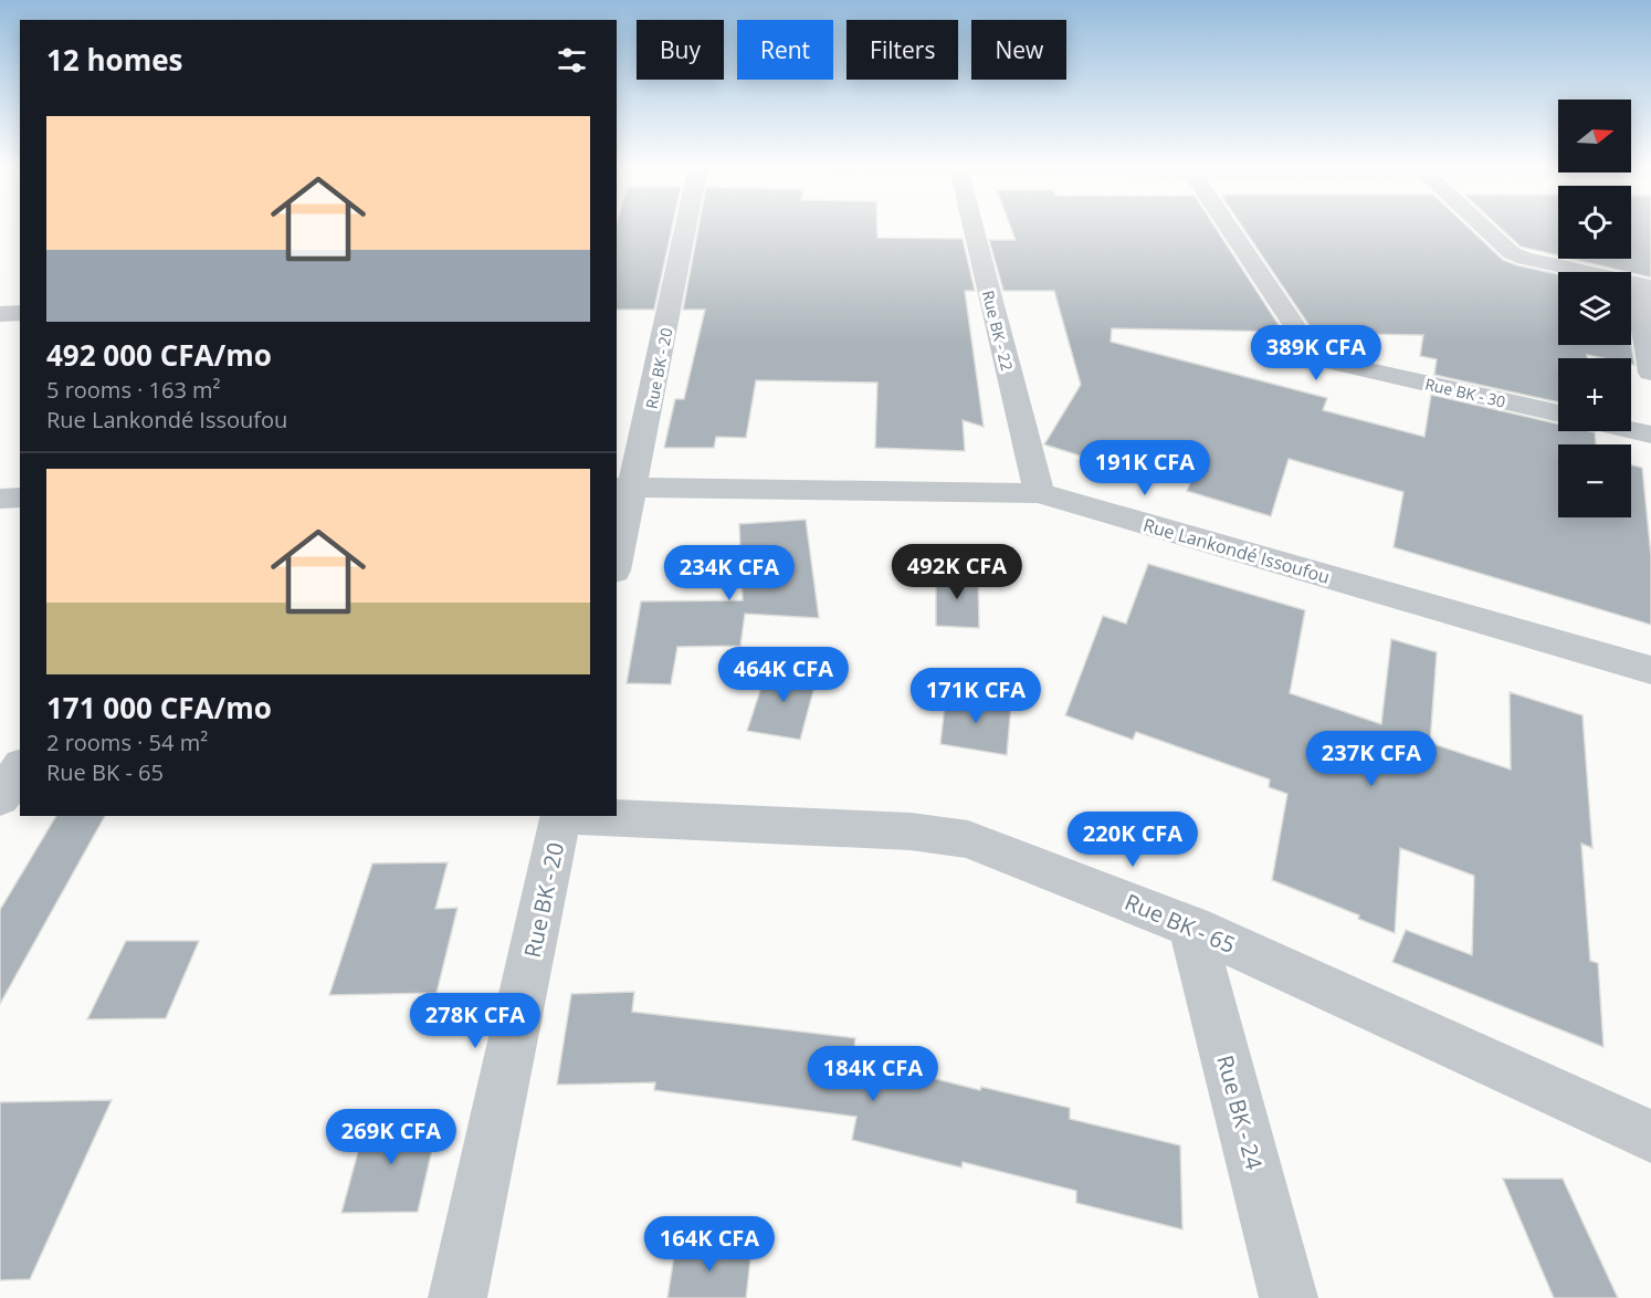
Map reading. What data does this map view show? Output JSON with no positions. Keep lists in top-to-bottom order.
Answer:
{
  "streets": {
    "street": [
      "Rue BK - 22",
      "Rue BK - 20",
      "Rue BK - 30",
      "Rue Lankondé Issoufou",
      "Rue BK - 65",
      "Rue BK - 24"
    ]
  },
  "crossings": [
    ["Rue BK - 22", "Rue Lankondé Issoufou"],
    ["Rue BK - 20", "Rue Lankondé Issoufou"],
    ["Rue BK - 65", "Rue BK - 24"]
  ],
  "north": "right",
  "page": {
    "chip": [
      "Buy",
      "Rent",
      "Filters",
      "New"
    ],
    "heading": "12 homes",
    "map_buttons": ["+", "−"],
    "list": [
      {
        "name": "492 000 CFA/mo",
        "note": "5 rooms · 163 m² · Rue Lankondé Issoufou"
      },
      {
        "name": "171 000 CFA/mo",
        "note": "2 rooms · 54 m² · Rue BK - 65"
      }
    ],
    "price": [
      "389K CFA",
      "191K CFA",
      "492K CFA",
      "234K CFA",
      "464K CFA",
      "171K CFA",
      "237K CFA",
      "220K CFA",
      "278K CFA",
      "184K CFA",
      "269K CFA",
      "164K CFA"
    ]
  }
}
